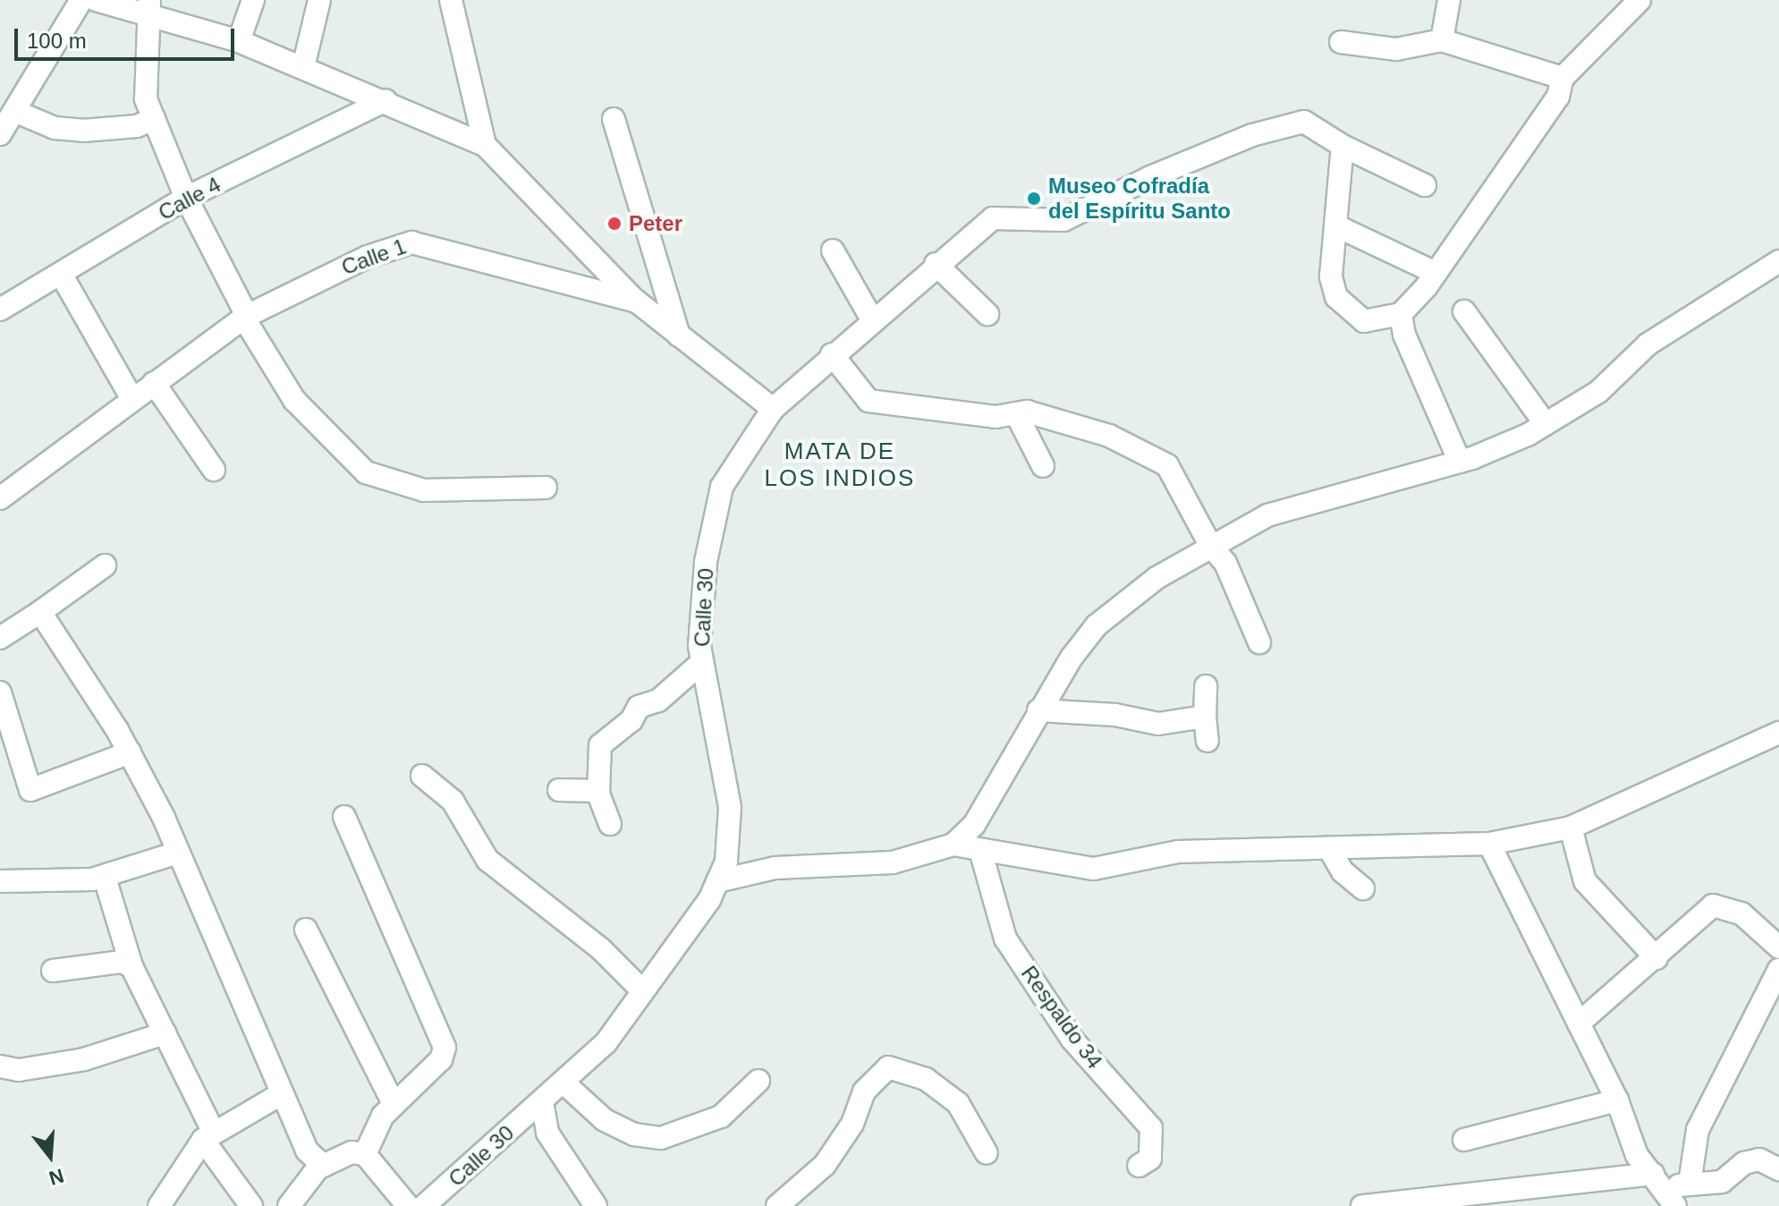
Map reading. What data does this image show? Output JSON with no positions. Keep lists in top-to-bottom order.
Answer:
{
  "streets": {
    "street": [
      "Calle 4",
      "Calle 1",
      "Calle 30",
      "Respaldo 34"
    ]
  },
  "crossings": [
    ["Calle 1", "Calle 30"]
  ],
  "districts": ["MATA DE LOS INDIOS"],
  "places": ["Museo Cofradía del Espíritu Santo", "Peter"],
  "scale_bar": "100 m",
  "north": "bottom"
}
